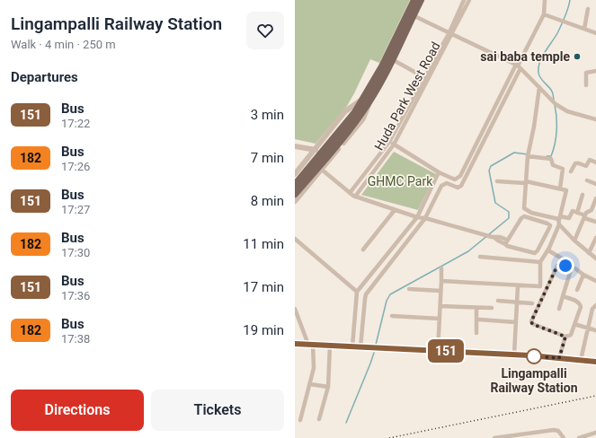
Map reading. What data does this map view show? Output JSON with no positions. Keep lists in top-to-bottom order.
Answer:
{
  "streets": {
    "street": ["Huda Park West Road"]
  },
  "parks": ["GHMC Park"],
  "places": ["sai baba temple", "Lingampalli Railway Station"],
  "lines": ["bus line 151"],
  "page": {
    "heading": [
      ["Lingampalli Railway Station", "Walk · 4 min · 250 m"],
      "Departures"
    ],
    "on_map": "151",
    "list": [
      {
        "mark": "151",
        "name": "Bus",
        "note": "17:22",
        "value": "3 min"
      },
      {
        "mark": "182",
        "name": "Bus",
        "note": "17:26",
        "value": "7 min"
      },
      {
        "mark": "151",
        "name": "Bus",
        "note": "17:27",
        "value": "8 min"
      },
      {
        "mark": "182",
        "name": "Bus",
        "note": "17:30",
        "value": "11 min"
      },
      {
        "mark": "151",
        "name": "Bus",
        "note": "17:36",
        "value": "17 min"
      },
      {
        "mark": "182",
        "name": "Bus",
        "note": "17:38",
        "value": "19 min"
      }
    ],
    "buttons": ["Directions", "Tickets"]
  }
}
